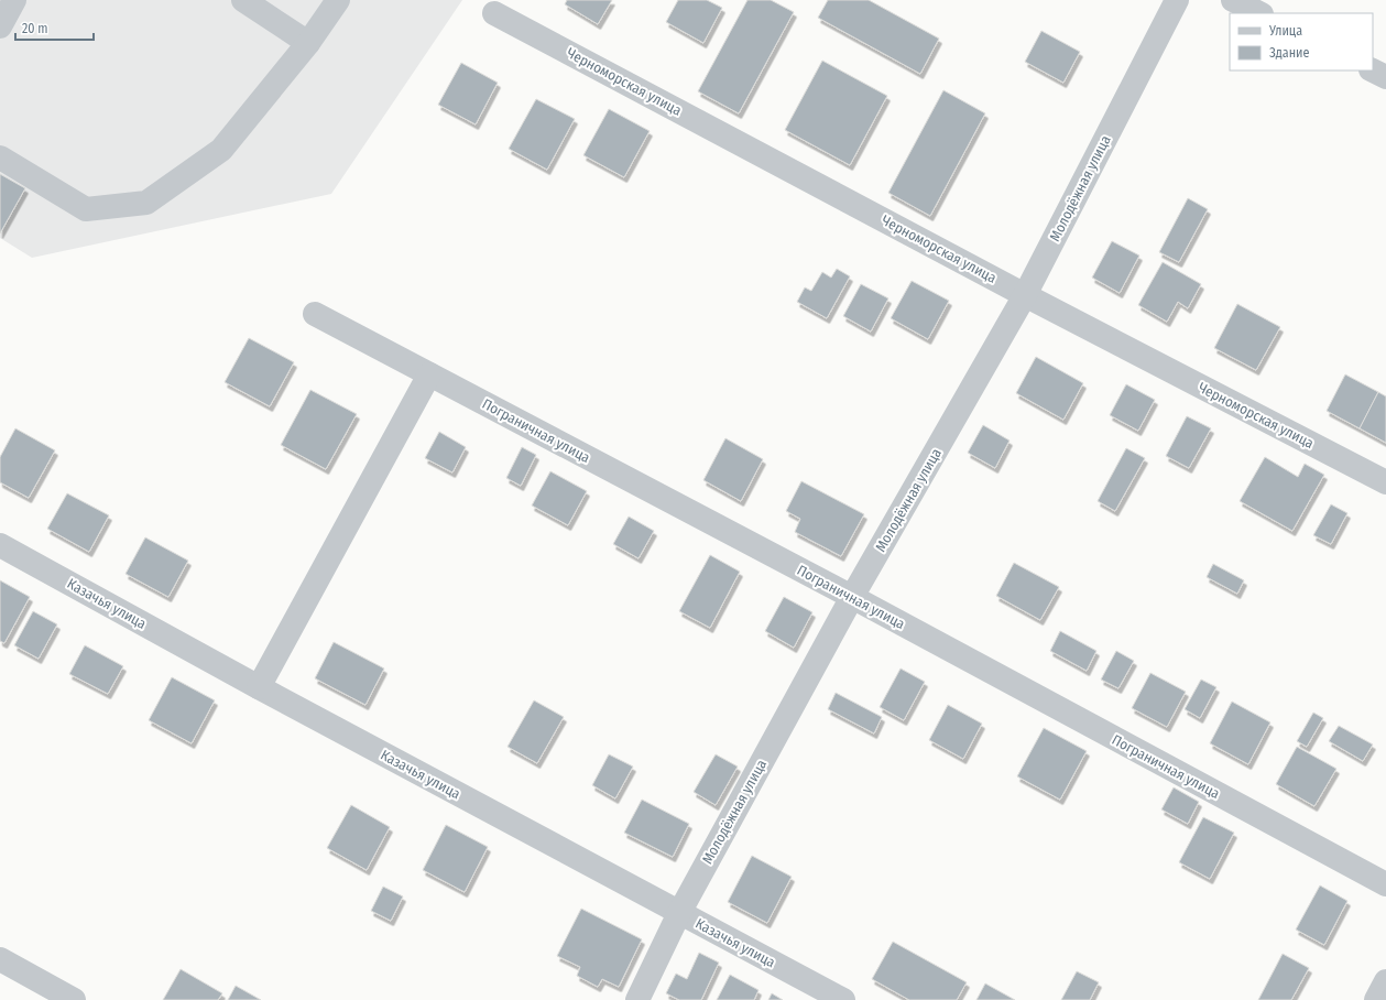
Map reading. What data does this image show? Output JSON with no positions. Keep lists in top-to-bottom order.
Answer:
{
  "streets": {
    "street": [
      "Черноморская улица",
      "Молодёжная улица",
      "Пограничная улица",
      "Казачья улица"
    ]
  },
  "crossings": [
    ["Черноморская улица", "Молодёжная улица"],
    ["Молодёжная улица", "Пограничная улица"],
    ["Молодёжная улица", "Казачья улица"]
  ],
  "legend": ["Улица", "Здание"],
  "scale_bar": "20 m"
}
